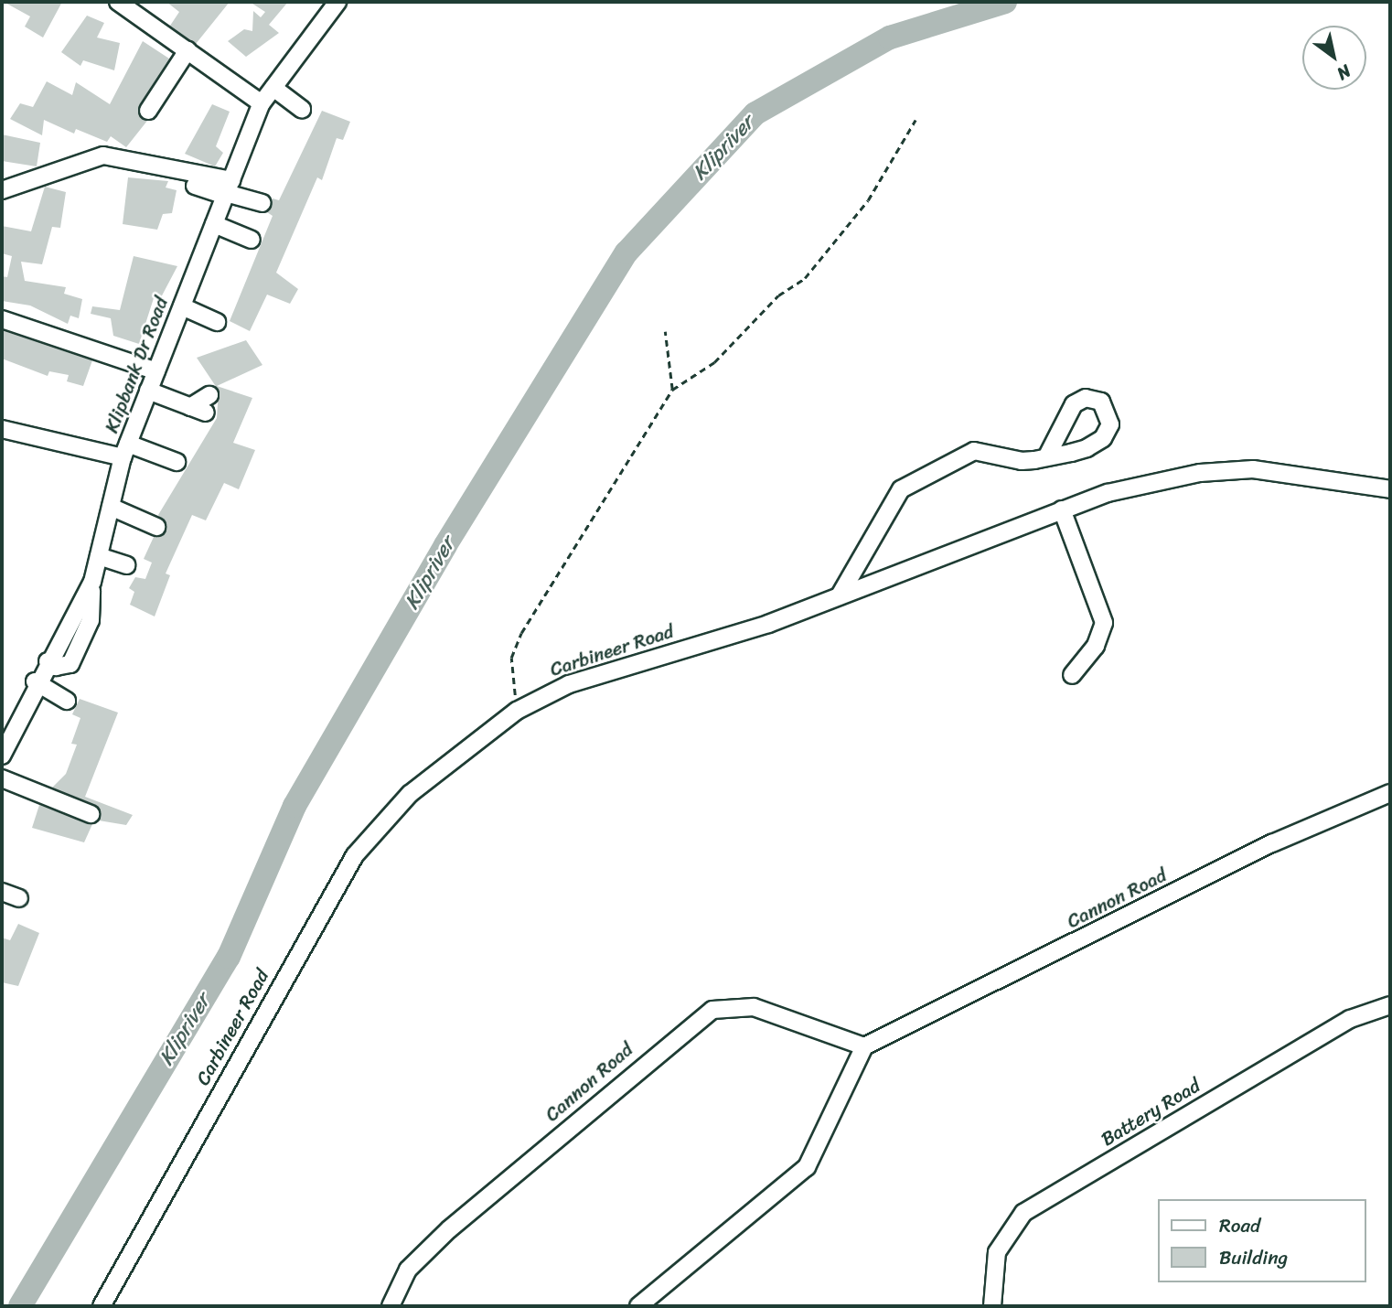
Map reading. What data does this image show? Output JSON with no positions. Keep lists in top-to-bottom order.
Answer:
{
  "streets": {
    "street": [
      "Klipbank Dr Road",
      "Carbineer Road",
      "Cannon Road",
      "Battery Road"
    ]
  },
  "water": ["Klipriver"],
  "legend": ["Road", "Building"],
  "north": "bottom right"
}
